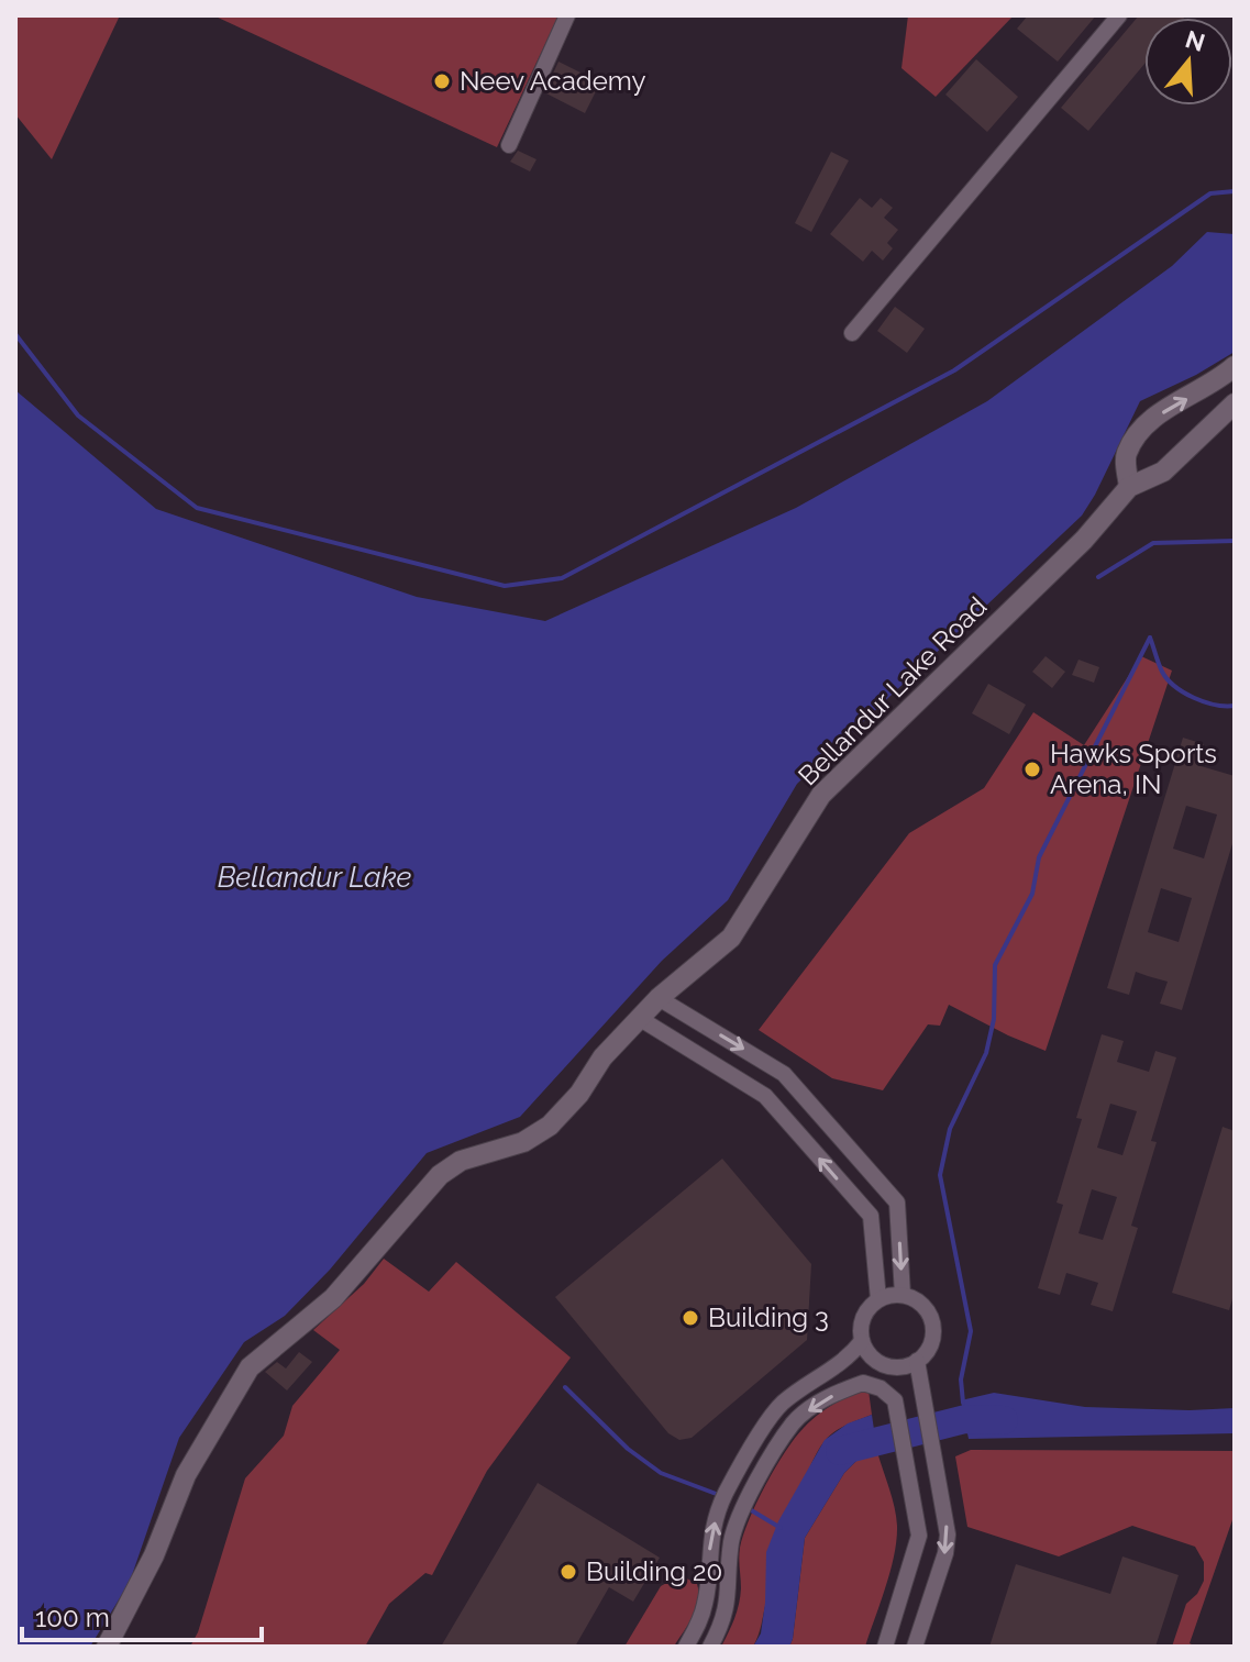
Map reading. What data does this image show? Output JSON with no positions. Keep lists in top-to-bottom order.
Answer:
{
  "streets": {
    "street": ["Bellandur Lake Road"]
  },
  "water": ["Bellandur Lake"],
  "places": [
    "Neev Academy",
    "Hawks Sports Arena, IN",
    "Building 3",
    "Building 20"
  ],
  "scale_bar": "100 m",
  "north": "top"
}
